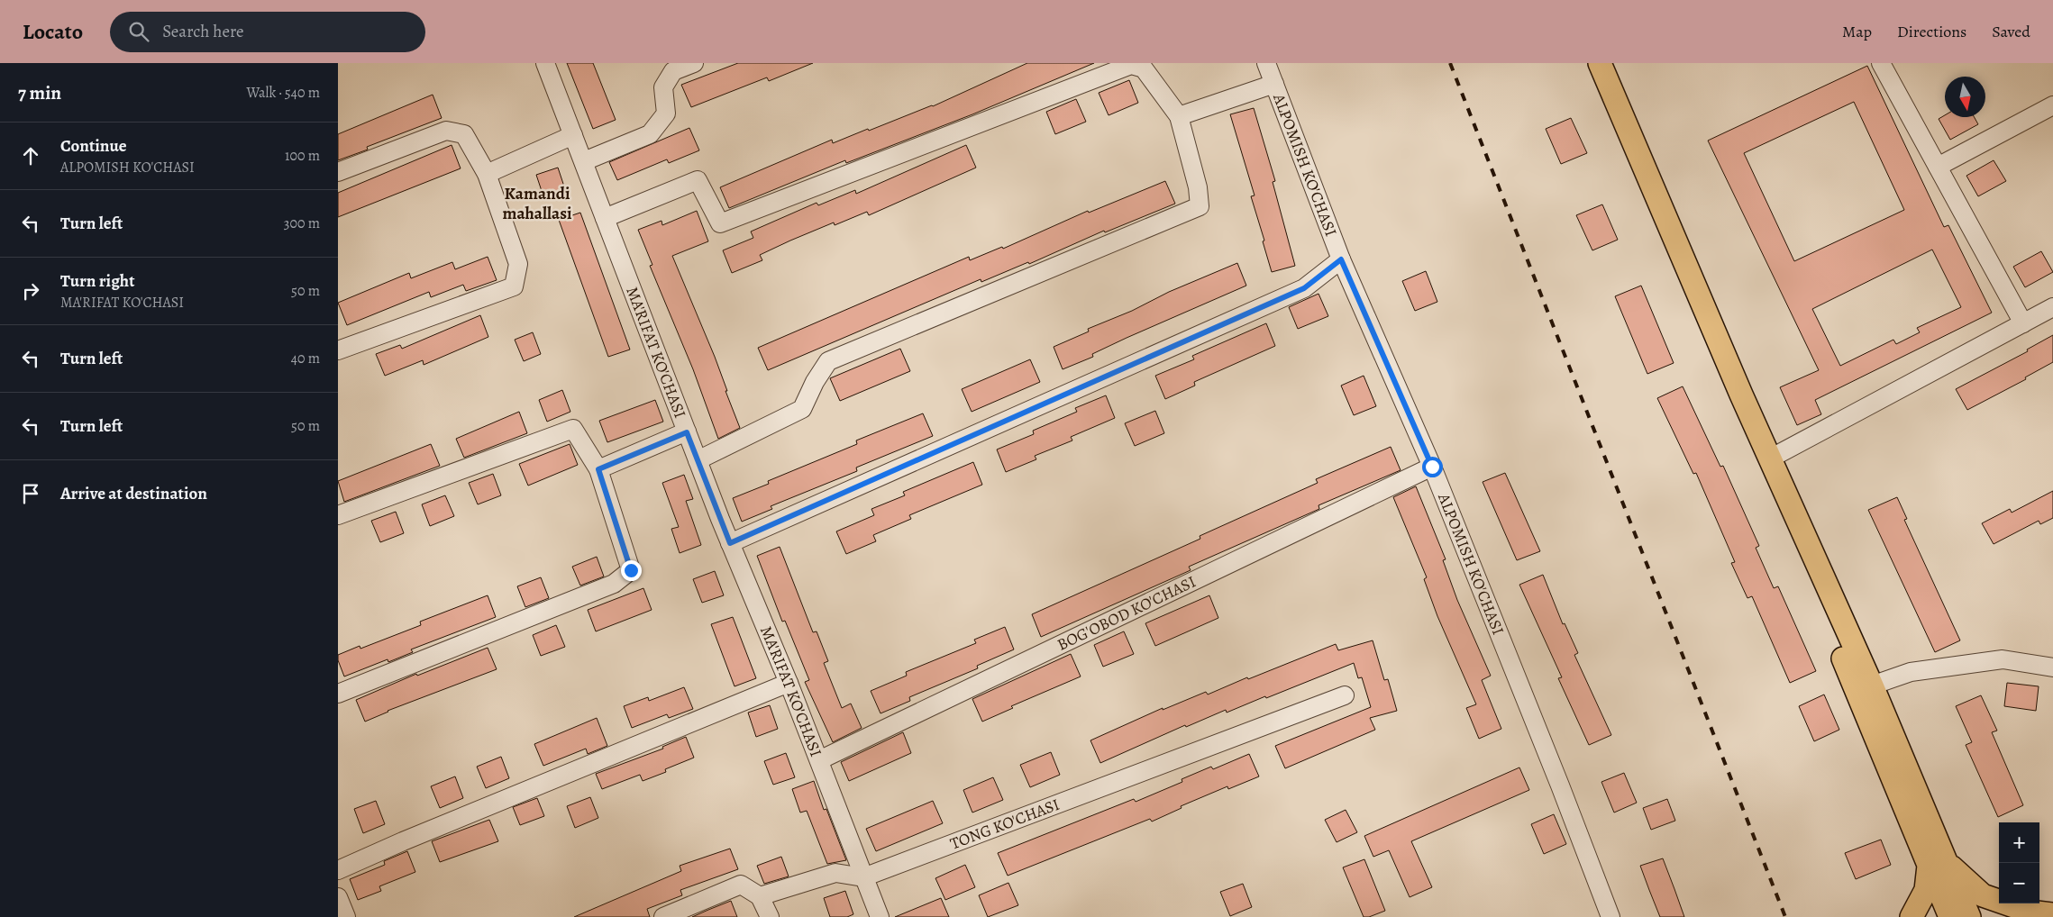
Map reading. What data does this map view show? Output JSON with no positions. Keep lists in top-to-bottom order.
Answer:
{
  "streets": {
    "street": [
      "ALPOMISH KO'CHASI",
      "MA'RIFAT KO'CHASI",
      "BOG'OBOD KO'CHASI",
      "TONG KO'CHASI"
    ]
  },
  "crossings": [
    ["ALPOMISH KO'CHASI", "BOG'OBOD KO'CHASI"],
    ["MA'RIFAT KO'CHASI", "BOG'OBOD KO'CHASI"],
    ["MA'RIFAT KO'CHASI", "TONG KO'CHASI"]
  ],
  "districts": ["Kamandi mahallasi"],
  "north": "bottom",
  "page": {
    "header": "Locato",
    "search": "Search here",
    "nav": ["Map", "Directions", "Saved"],
    "heading": ["7 min", "Walk · 540 m"],
    "list": [
      ["Continue", "ALPOMISH KO'CHASI", "100 m"],
      ["Turn left", "300 m"],
      ["Turn right", "MA'RIFAT KO'CHASI", "50 m"],
      ["Turn left", "40 m"],
      ["Turn left", "50 m"],
      "Arrive at destination"
    ],
    "map_buttons": ["+", "−"]
  }
}
